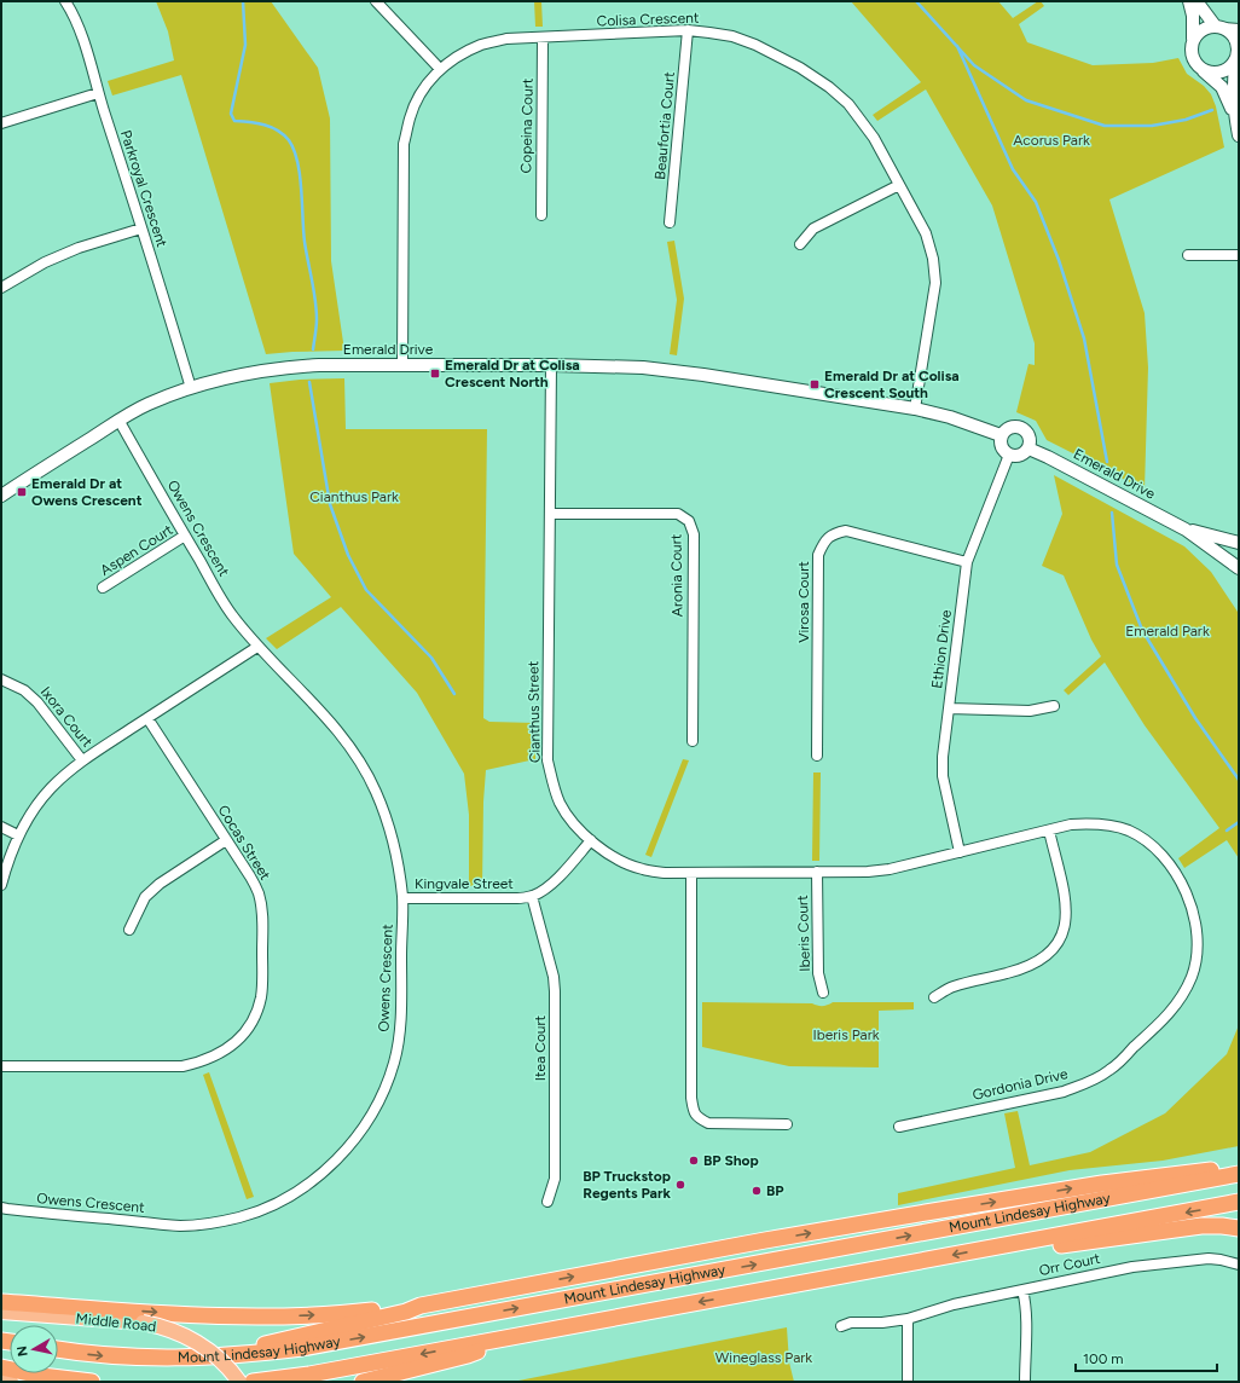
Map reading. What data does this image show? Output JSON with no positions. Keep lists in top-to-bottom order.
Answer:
{
  "streets": {
    "highway": ["Mount Lindesay Highway"],
    "main road": ["Middle Road"],
    "street": [
      "Colisa Crescent",
      "Copeina Court",
      "Beaufortia Court",
      "Parkroyal Crescent",
      "Emerald Drive",
      "Owens Crescent",
      "Aspen Court",
      "Aronia Court",
      "Virosa Court",
      "Ethion Drive",
      "Cianthus Street",
      "Ixora Court",
      "Cocas Street",
      "Kingvale Street",
      "Iberis Court",
      "Itea Court",
      "Gordonia Drive",
      "Orr Court"
    ]
  },
  "crossings": [
    ["Colisa Crescent", "Copeina Court"],
    ["Colisa Crescent", "Beaufortia Court"],
    ["Colisa Crescent", "Emerald Drive"],
    ["Parkroyal Crescent", "Emerald Drive"],
    ["Emerald Drive", "Owens Crescent"],
    ["Emerald Drive", "Ethion Drive"],
    ["Emerald Drive", "Cianthus Street"],
    ["Owens Crescent", "Aspen Court"],
    ["Owens Crescent", "Kingvale Street"],
    ["Aronia Court", "Cianthus Street"],
    ["Virosa Court", "Ethion Drive"],
    ["Ethion Drive", "Cianthus Street"],
    ["Ethion Drive", "Gordonia Drive"],
    ["Cianthus Street", "Kingvale Street"],
    ["Cianthus Street", "Iberis Court"],
    ["Cianthus Street", "Gordonia Drive"],
    ["Kingvale Street", "Itea Court"]
  ],
  "parks": [
    "Acorus Park",
    "Cianthus Park",
    "Emerald Park",
    "Iberis Park",
    "Wineglass Park"
  ],
  "places": {
    "transit": ["Emerald Dr at Colisa Crescent North", "Emerald Dr at Colisa Crescent South", "Emerald Dr at Owens Crescent"],
    "other": ["BP Shop", "BP Truckstop Regents Park", "BP"]
  },
  "scale_bar": "100 m",
  "north": "left"
}
